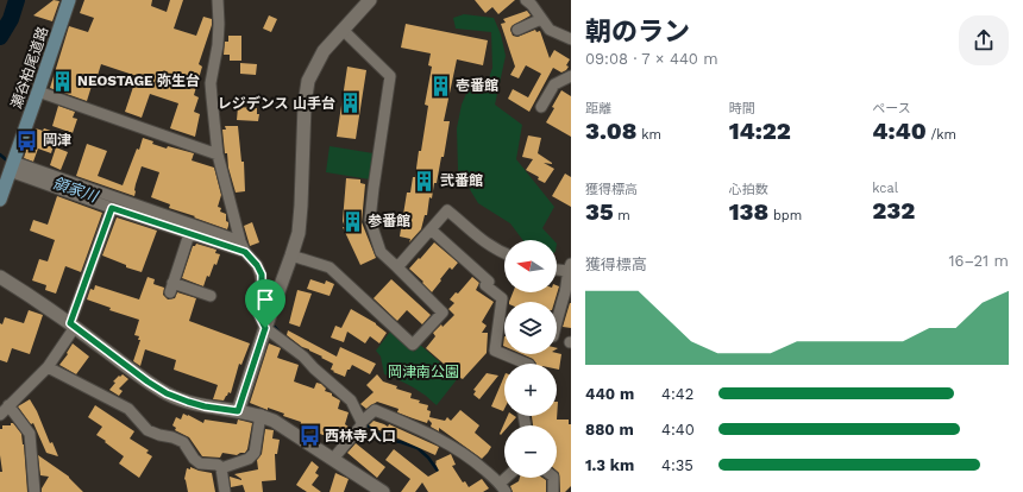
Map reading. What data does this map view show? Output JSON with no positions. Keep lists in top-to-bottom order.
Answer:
{
  "streets": {
    "main road": ["瀬谷柏尾道路"]
  },
  "water": ["領家川"],
  "parks": ["岡津南公園"],
  "places": {
    "building": [
      "NEOSTAGE 弥生台",
      "壱番館",
      "レジデンス 山手台",
      "弐番館",
      "参番館"
    ],
    "bus stop": ["岡津", "西林寺入口"]
  },
  "north": "left",
  "page": {
    "heading": ["朝のラン", "09:08 · 7 × 440 m"],
    "stats": [
      ["距離", "3.08 km"],
      ["時間", "14:22"],
      ["ペース", "4:40 /km"],
      ["獲得標高", "35 m"],
      ["心拍数", "138 bpm"],
      ["kcal", "232"]
    ],
    "map_buttons": ["+", "−"],
    "chart": ["獲得標高", "16–21 m"],
    "list": [
      {
        "name": "440 m",
        "note": "4:42"
      },
      {
        "name": "880 m",
        "note": "4:40"
      },
      {
        "name": "1.3 km",
        "note": "4:35"
      }
    ]
  }
}
